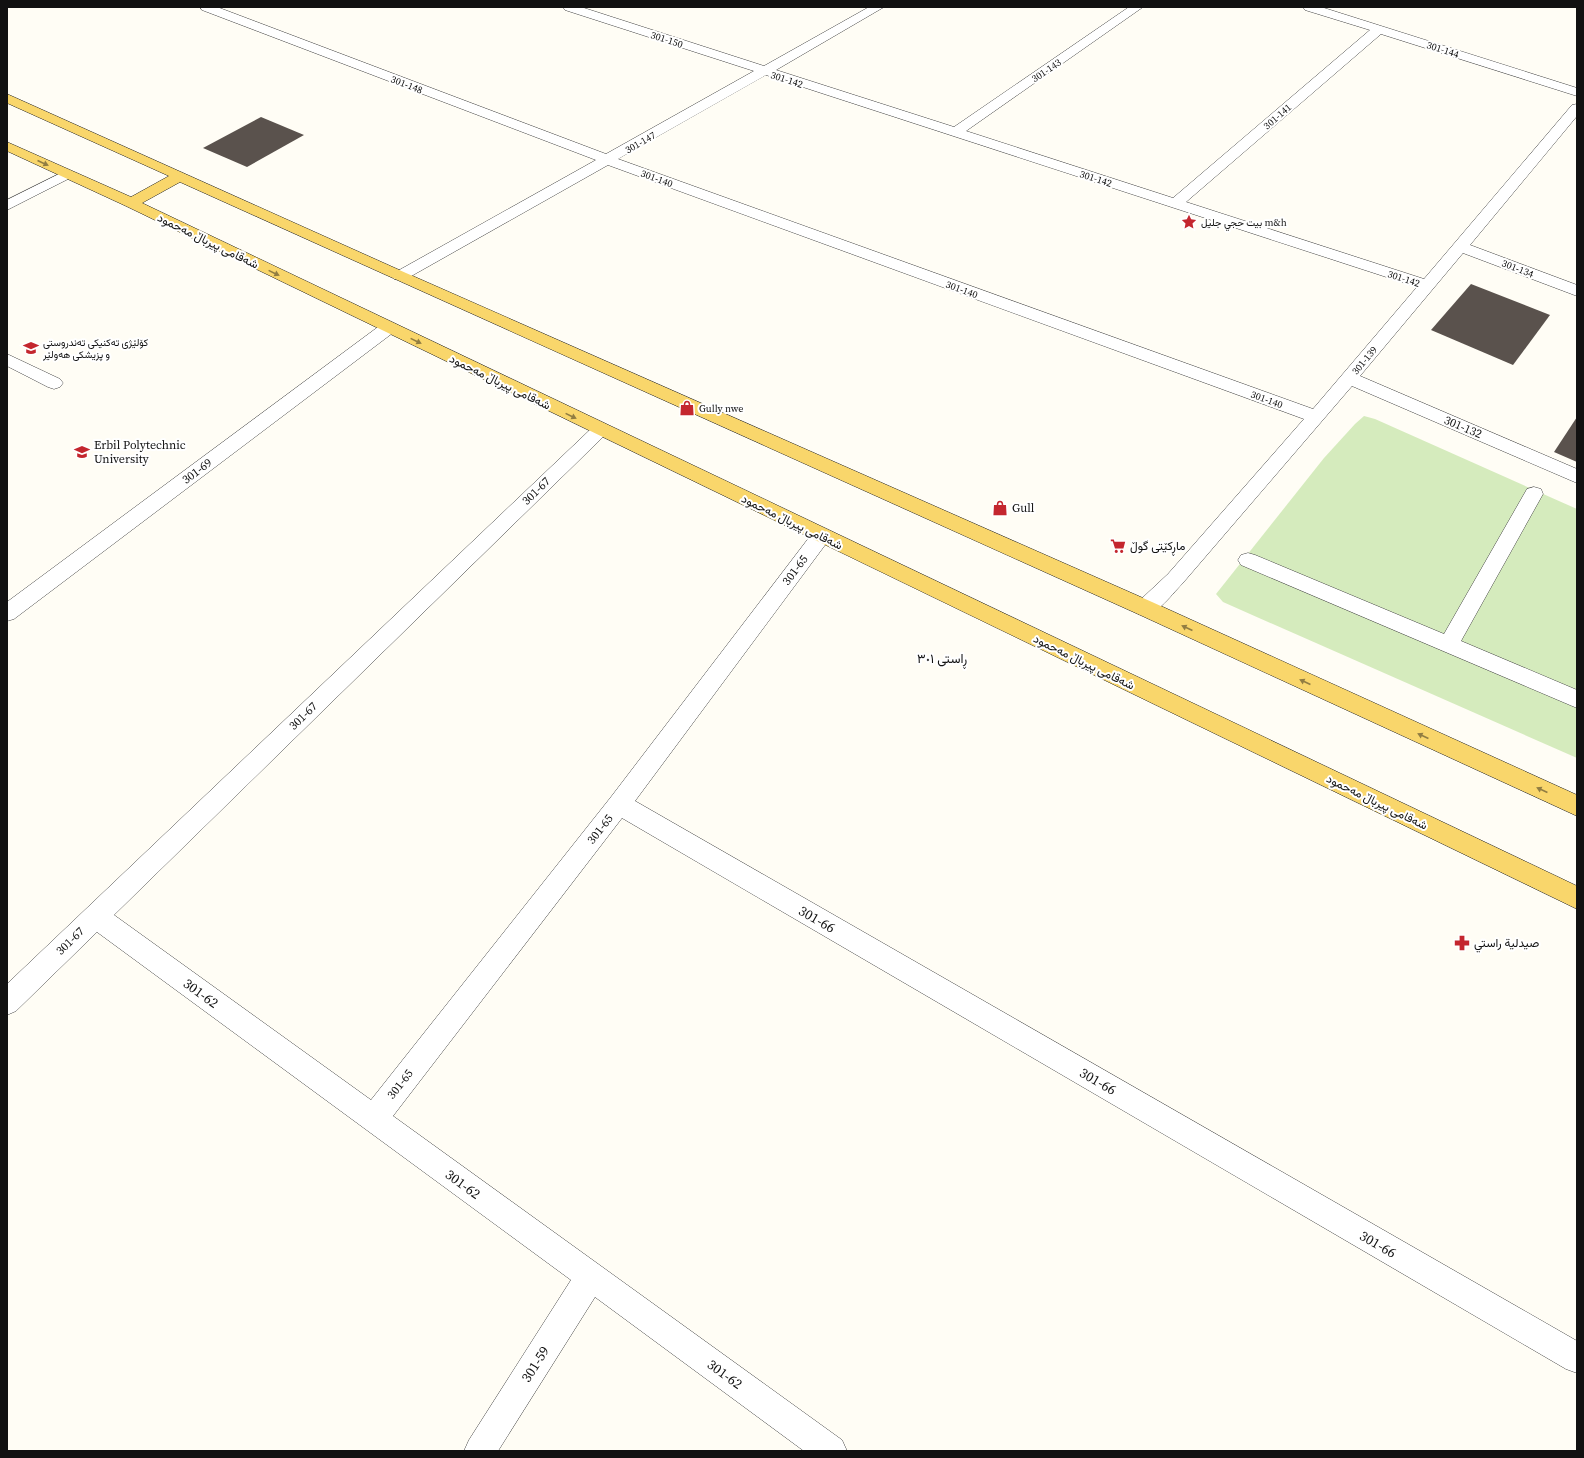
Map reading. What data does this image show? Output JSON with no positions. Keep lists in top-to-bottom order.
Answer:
{
  "streets": {
    "main road": ["شەقامی پیرباڵ مەحمود"],
    "street": [
      "301-150",
      "301-144",
      "301-143",
      "301-142",
      "301-148",
      "301-141",
      "301-147",
      "301-140",
      "301-134",
      "301-139",
      "301-132",
      "301-69",
      "301-67",
      "301-65",
      "301-66",
      "301-62",
      "301-59"
    ]
  },
  "crossings": [
    ["301-150", "301-142"],
    ["301-150", "301-147"],
    ["301-144", "301-141"],
    ["301-143", "301-142"],
    ["301-142", "301-141"],
    ["301-142", "301-147"],
    ["301-142", "301-139"],
    ["301-148", "301-147"],
    ["301-148", "301-140"],
    ["301-147", "301-140"],
    ["301-140", "301-139"],
    ["شەقامی پیرباڵ مەحمود", "301-69"],
    ["شەقامی پیرباڵ مەحمود", "301-67"],
    ["شەقامی پیرباڵ مەحمود", "301-65"],
    ["301-134", "301-139"],
    ["301-139", "301-132"],
    ["301-67", "301-62"],
    ["301-65", "301-66"],
    ["301-65", "301-62"],
    ["301-62", "301-59"]
  ],
  "districts": ["ڕاستی ٣٠١"],
  "places": {
    "place": ["بيت حجي جليل m&h"],
    "school or university": ["کۆلێژی تەکنیکی تەندروستی و پزیشکی هەولێر", "Erbil Polytechnic University"],
    "shop": ["Gully nwe", "Gull"],
    "supermarket": ["ماڕکێتی گوڵ"],
    "pharmacy": ["صيدلية راستي"]
  }
}
